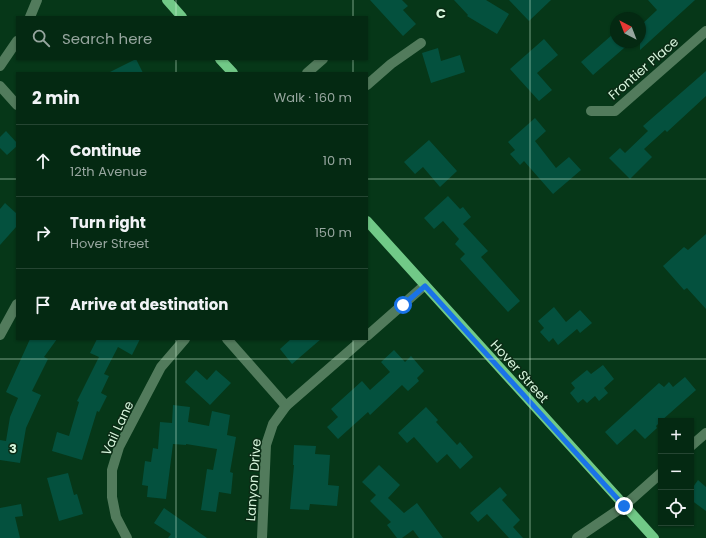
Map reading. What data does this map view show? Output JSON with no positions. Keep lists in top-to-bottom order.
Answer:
{
  "streets": {
    "main road": ["Hover Street"],
    "street": ["Frontier Place", "Vail Lane", "Lanyon Drive"]
  },
  "north": "top left",
  "page": {
    "search": "Search here",
    "heading": ["2 min", "Walk · 160 m"],
    "list": [
      ["Continue", "12th Avenue", "10 m"],
      ["Turn right", "Hover Street", "150 m"],
      "Arrive at destination"
    ],
    "map_buttons": ["+", "−"]
  },
  "grid": {
    "columns": ["C"],
    "rows": ["3"]
  }
}
